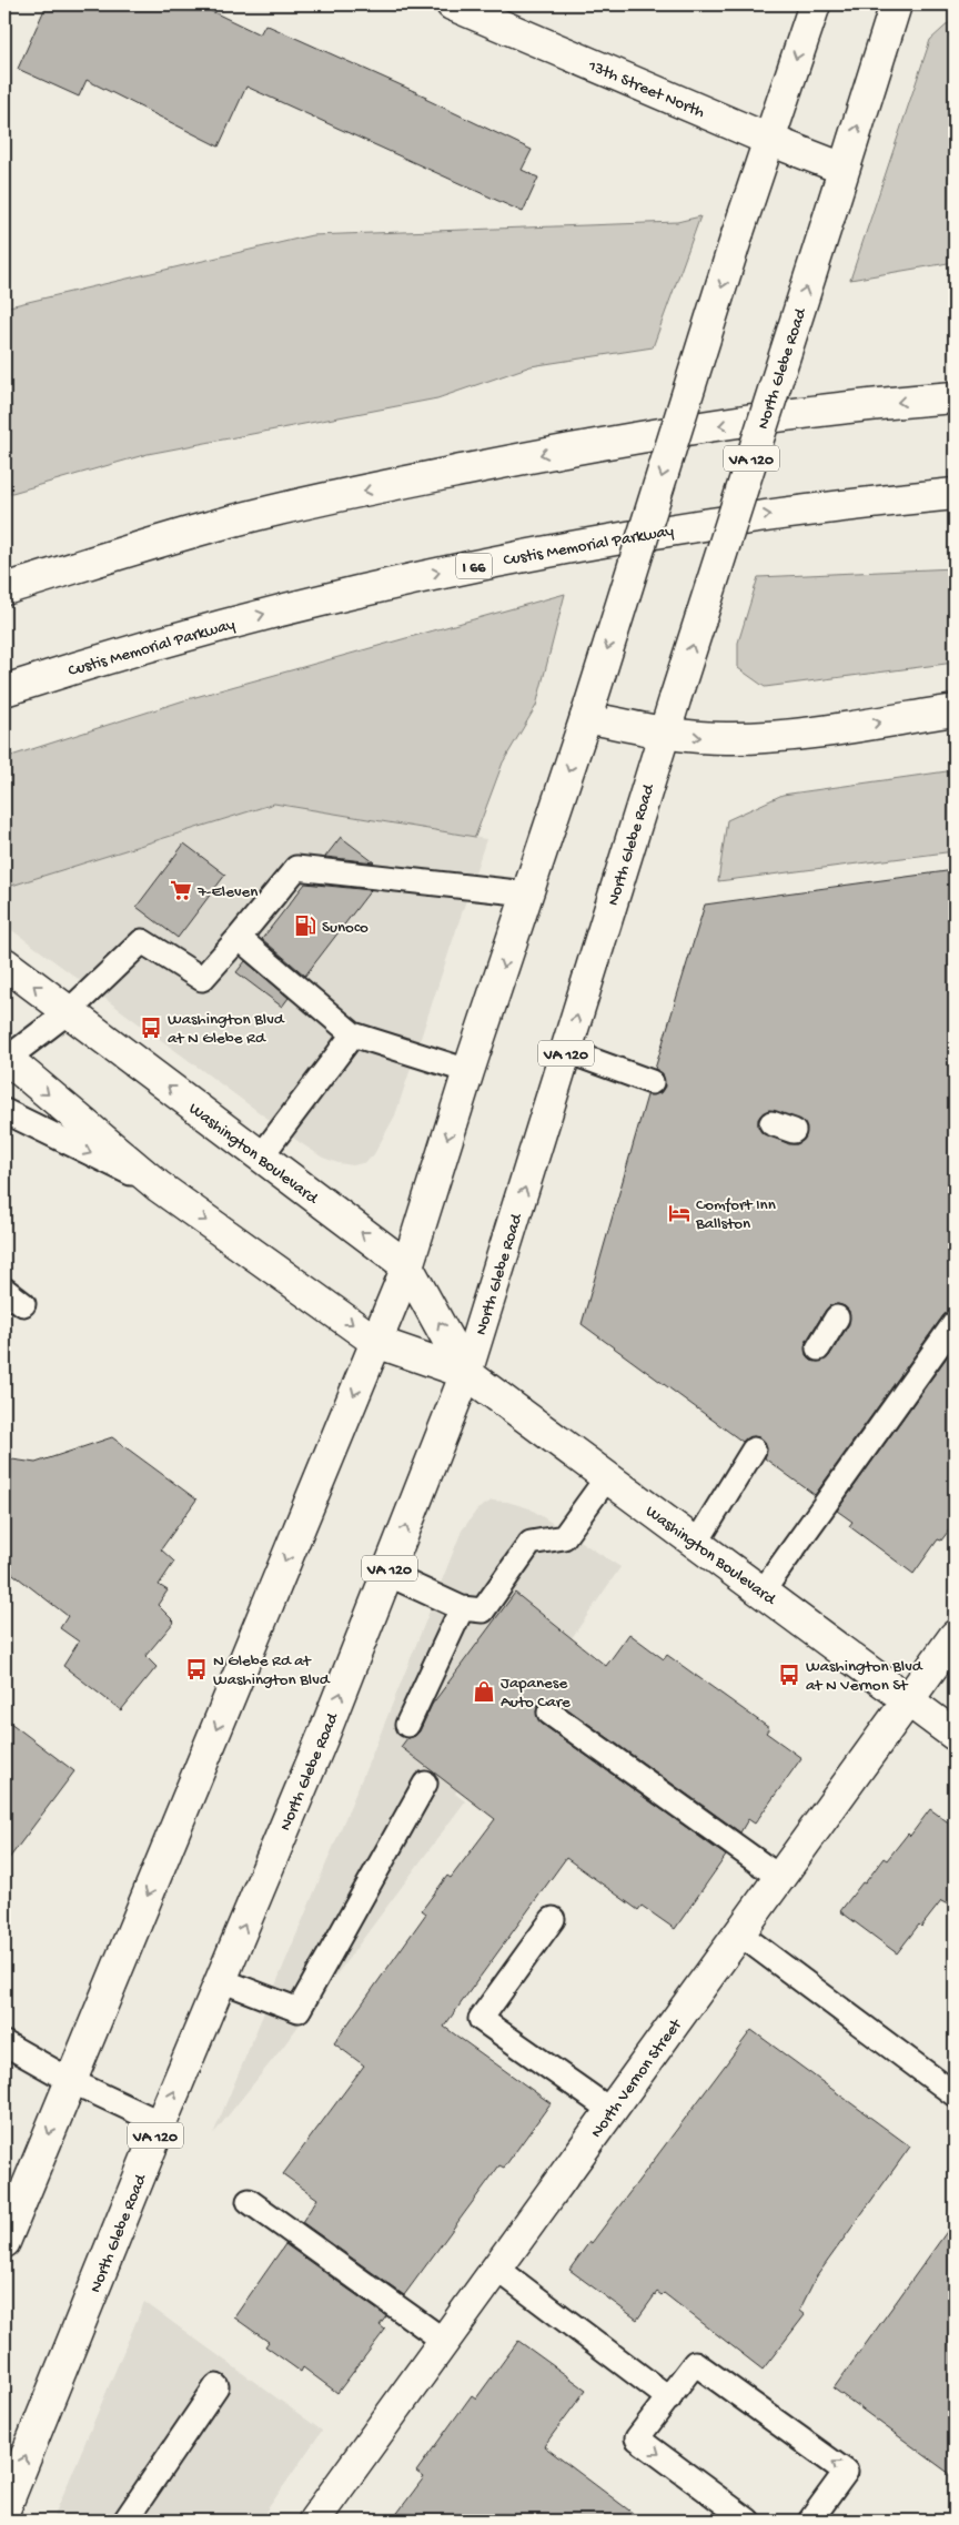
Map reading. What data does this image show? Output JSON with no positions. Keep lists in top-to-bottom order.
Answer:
{
  "streets": {
    "main road": [
      "13th Street North",
      "North Glebe Road",
      "VA 120",
      "Custis Memorial Parkway",
      "I 66",
      "Washington Boulevard",
      "North Vernon Street"
    ]
  },
  "crossings": [
    ["13th Street North", "North Glebe Road"],
    ["North Glebe Road", "Washington Boulevard"],
    ["Washington Boulevard", "North Vernon Street"]
  ],
  "places": {
    "supermarket": ["7-Eleven"],
    "fuel station": ["Sunoco"],
    "bus stop": ["Washington Blvd at N Glebe Rd", "N Glebe Rd at Washington Blvd", "Washington Blvd at N Vernon St"],
    "hotel": ["Comfort Inn Ballston"],
    "shop": ["Japanese Auto Care"]
  }
}
